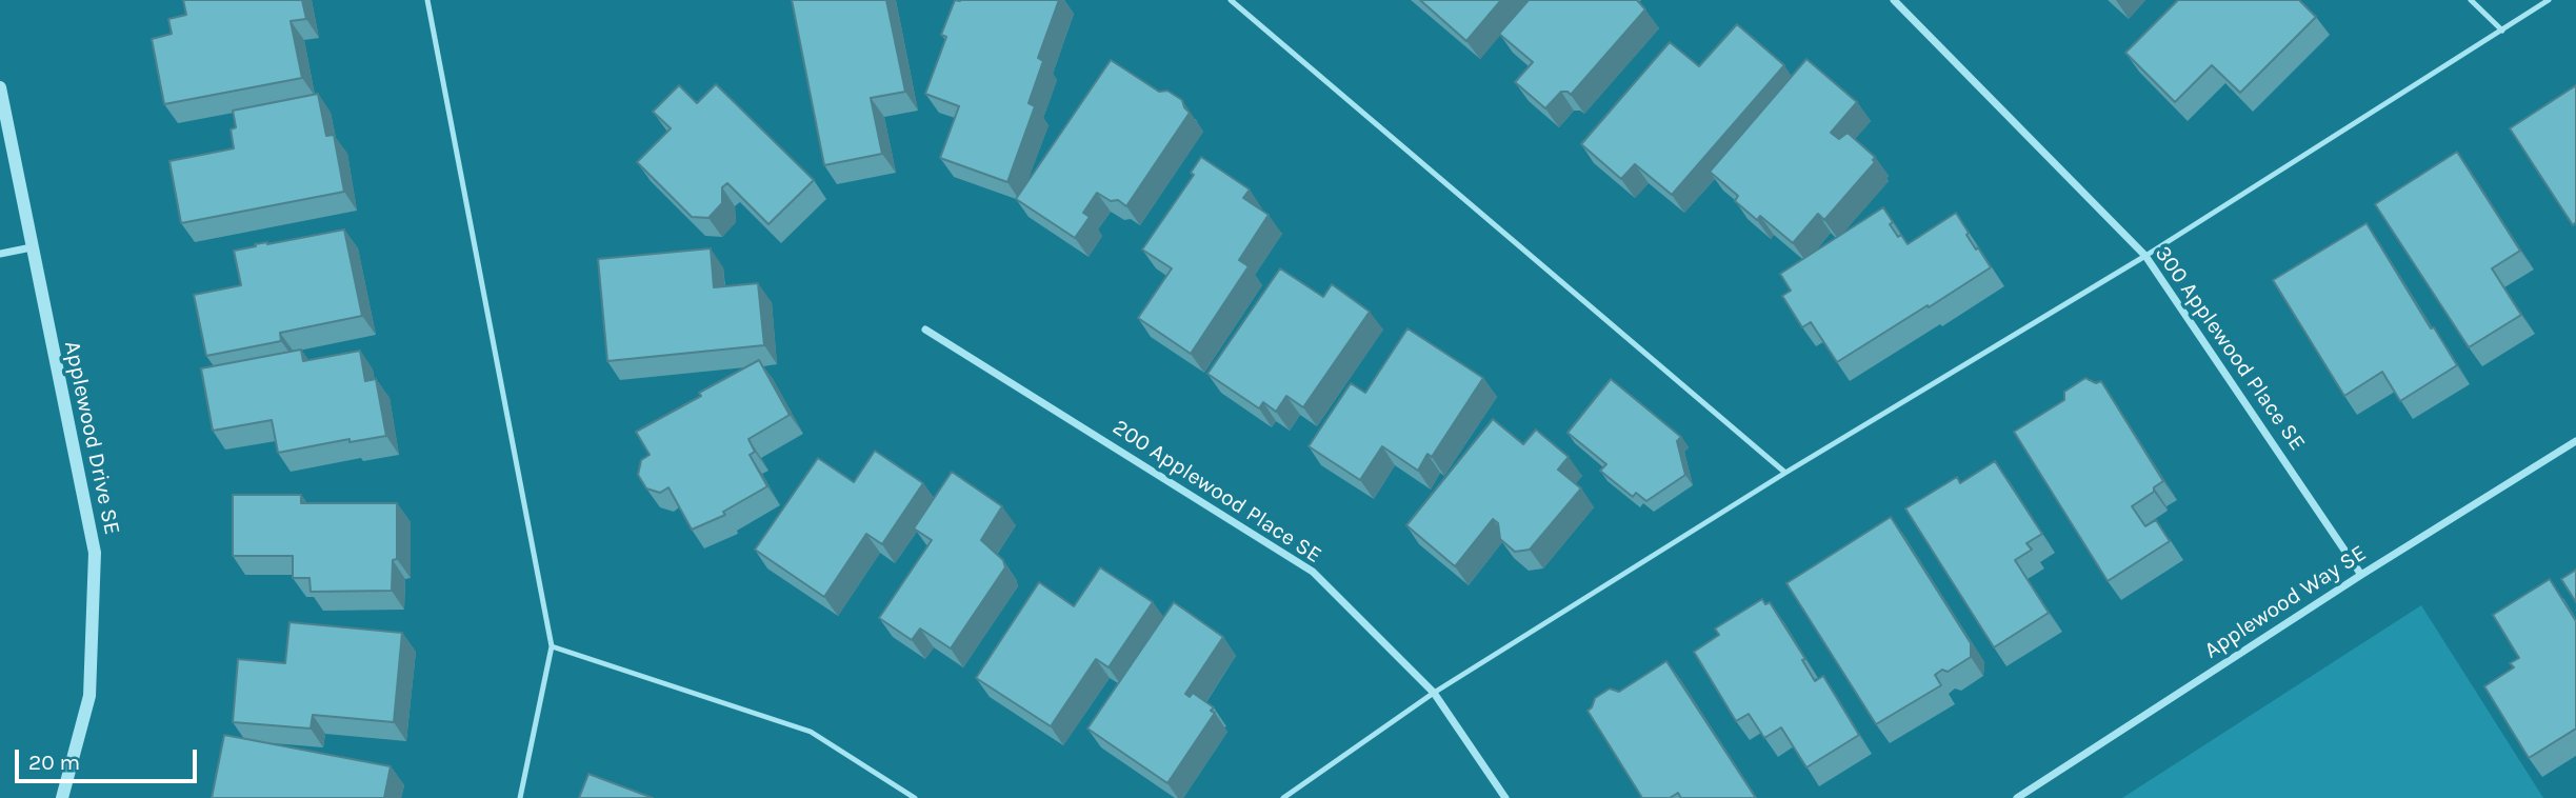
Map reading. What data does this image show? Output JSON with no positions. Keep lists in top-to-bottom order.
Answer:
{
  "streets": {
    "street": [
      "300 Applewood Place SE",
      "Applewood Drive SE",
      "200 Applewood Place SE",
      "Applewood Way SE"
    ]
  },
  "crossings": [
    ["300 Applewood Place SE", "Applewood Way SE"]
  ],
  "scale_bar": "20 m"
}
